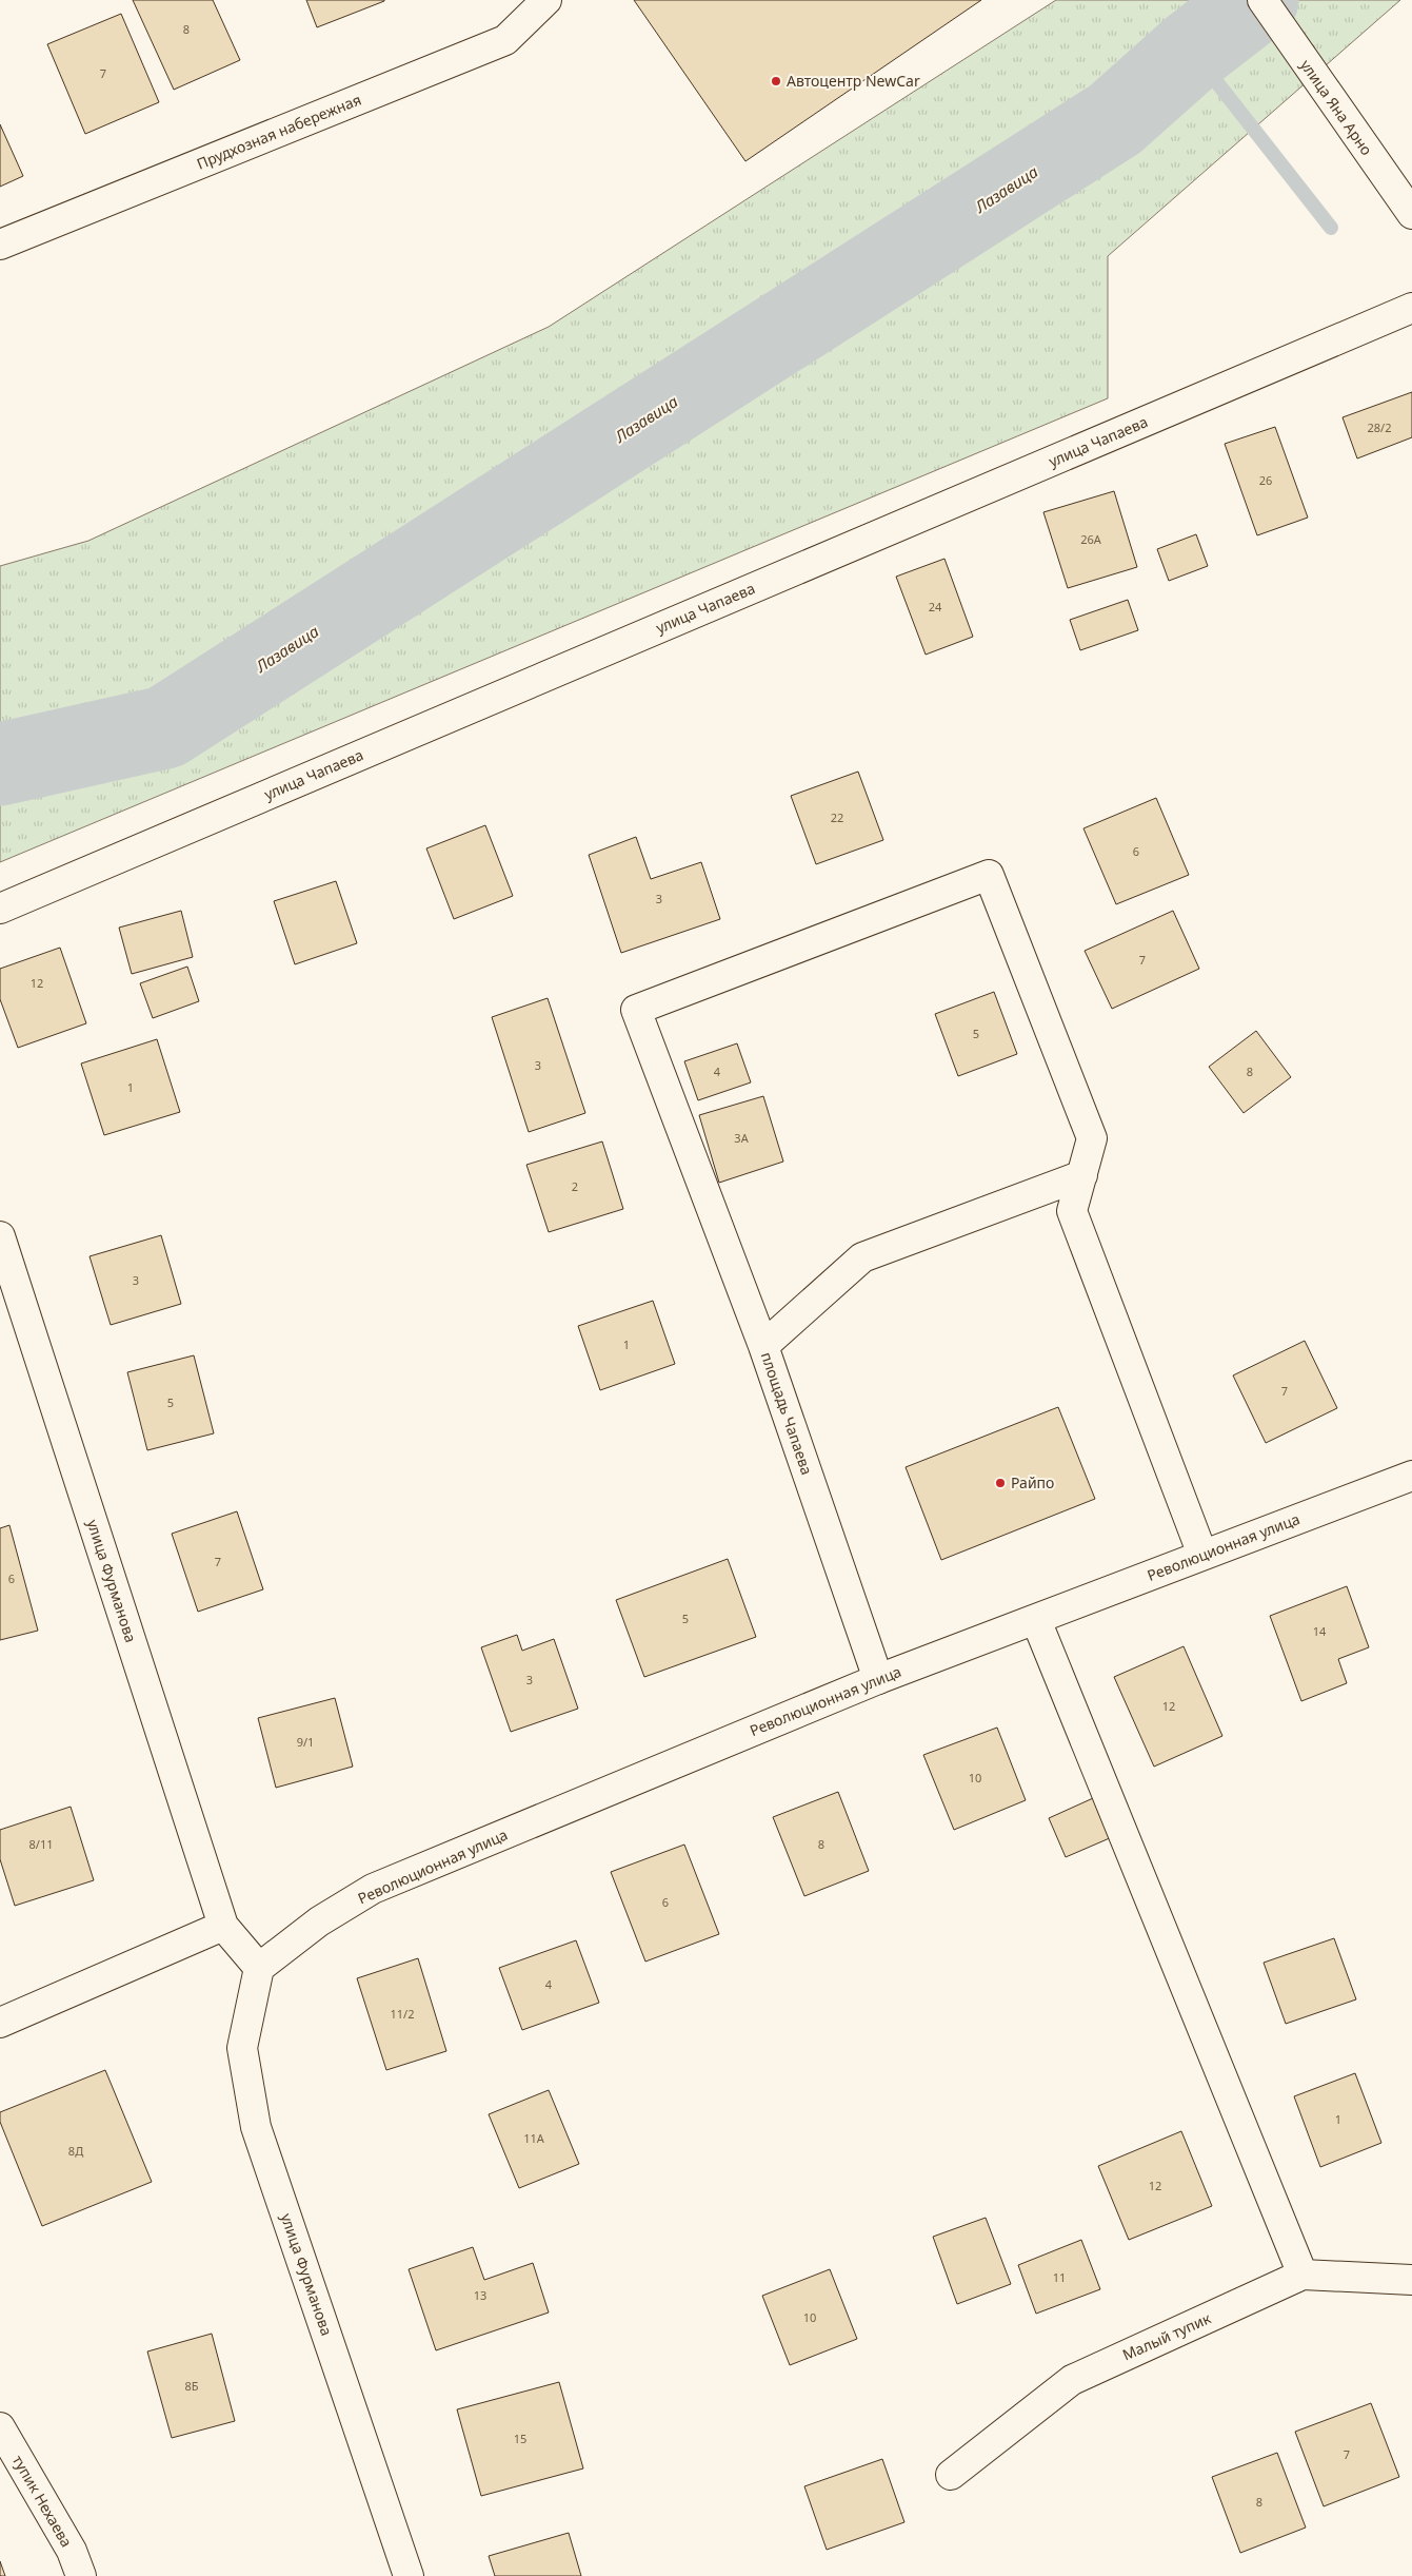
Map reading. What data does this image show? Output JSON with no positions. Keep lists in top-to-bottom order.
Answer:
{
  "streets": {
    "street": [
      "улица Яна Арно",
      "Прудхозная набережная",
      "улица Чапаева",
      "площадь Чапаева",
      "Революционная улица",
      "улица Фурманова",
      "Малый тупик",
      "тупик Нехаева"
    ]
  },
  "crossings": [
    ["площадь Чапаева", "Революционная улица"],
    ["Революционная улица", "улица Фурманова"]
  ],
  "water": ["Лазавица"],
  "places": ["Автоцентр NewCar", "Райпо"],
  "house_numbers": [
    "8",
    "7",
    "28/2",
    "26",
    "26А",
    "24",
    "22",
    "6",
    "3",
    "7",
    "12",
    "5",
    "3",
    "4",
    "8",
    "1",
    "3А",
    "2",
    "3",
    "1",
    "7",
    "5",
    "7",
    "6",
    "5",
    "14",
    "3",
    "12",
    "9/1",
    "10",
    "8/11",
    "8",
    "6",
    "4",
    "11/2",
    "1",
    "11А",
    "8Д",
    "12",
    "11",
    "13",
    "10",
    "8Б",
    "15",
    "7",
    "8"
  ]
}
